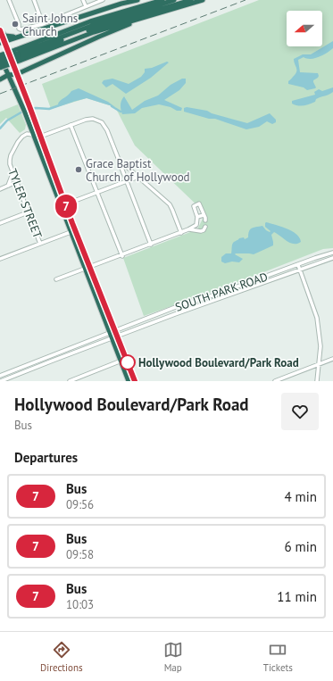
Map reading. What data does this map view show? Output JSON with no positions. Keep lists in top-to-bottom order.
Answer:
{
  "streets": {
    "street": ["TYLER STREET", "SOUTH PARK ROAD"]
  },
  "places": ["Saint Johns Church", "Grace Baptist Church of Hollywood", "Hollywood Boulevard/Park Road"],
  "lines": ["bus line 7"],
  "north": "left",
  "page": {
    "on_map": "7",
    "heading": [
      ["Hollywood Boulevard/Park Road", "Bus"],
      "Departures"
    ],
    "list": [
      {
        "mark": "7",
        "name": "Bus",
        "note": "09:56",
        "value": "4 min"
      },
      {
        "mark": "7",
        "name": "Bus",
        "note": "09:58",
        "value": "6 min"
      },
      {
        "mark": "7",
        "name": "Bus",
        "note": "10:03",
        "value": "11 min"
      }
    ],
    "tabs": ["Directions", "Map", "Tickets"]
  }
}
